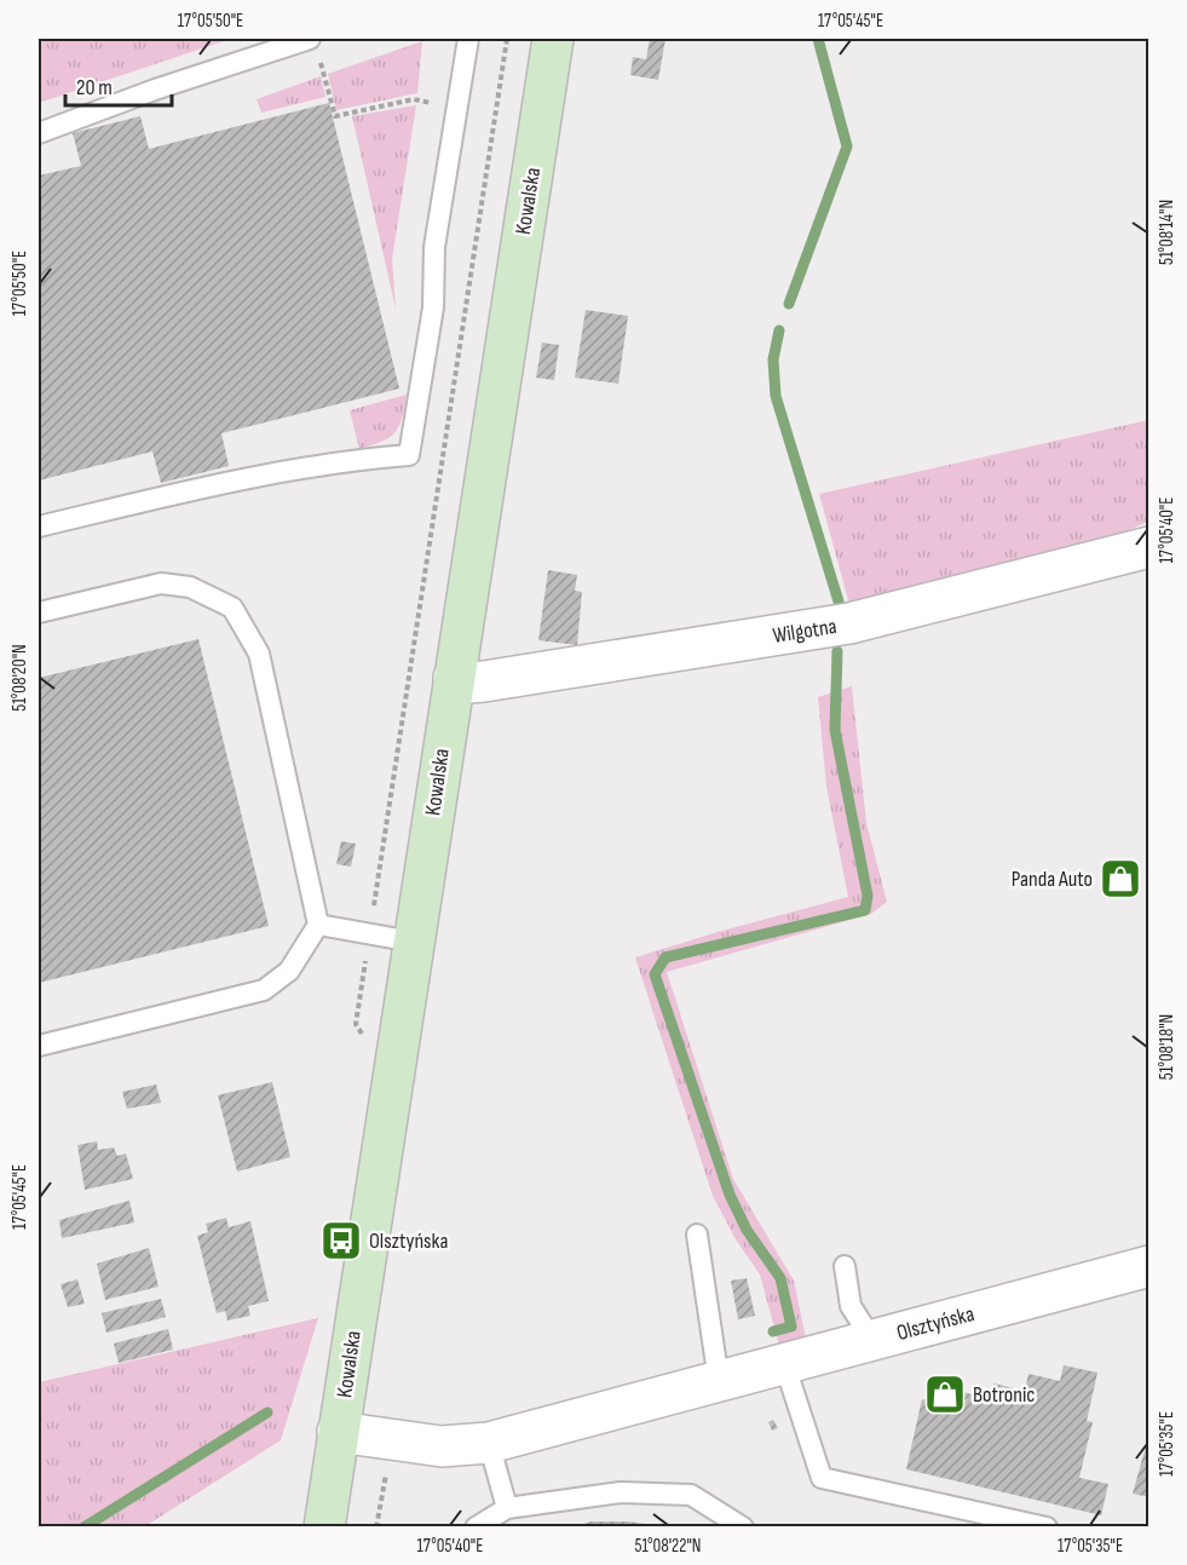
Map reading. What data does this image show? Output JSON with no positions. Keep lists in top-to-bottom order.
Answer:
{
  "streets": {
    "street": ["Kowalska", "Wilgotna", "Olsztyńska"]
  },
  "crossings": [
    ["Kowalska", "Wilgotna"],
    ["Kowalska", "Olsztyńska"]
  ],
  "places": {
    "shop": ["Panda Auto", "Botronic"],
    "bus stop": ["Olsztyńska"]
  },
  "scale_bar": "20 m",
  "coordinates": [
    "17°05'50\"E",
    "17°05'45\"E",
    "51°08'14\"N",
    "17°05'40\"E",
    "51°08'20\"N",
    "51°08'18\"N",
    "17°05'35\"E",
    "51°08'22\"N"
  ]
}
